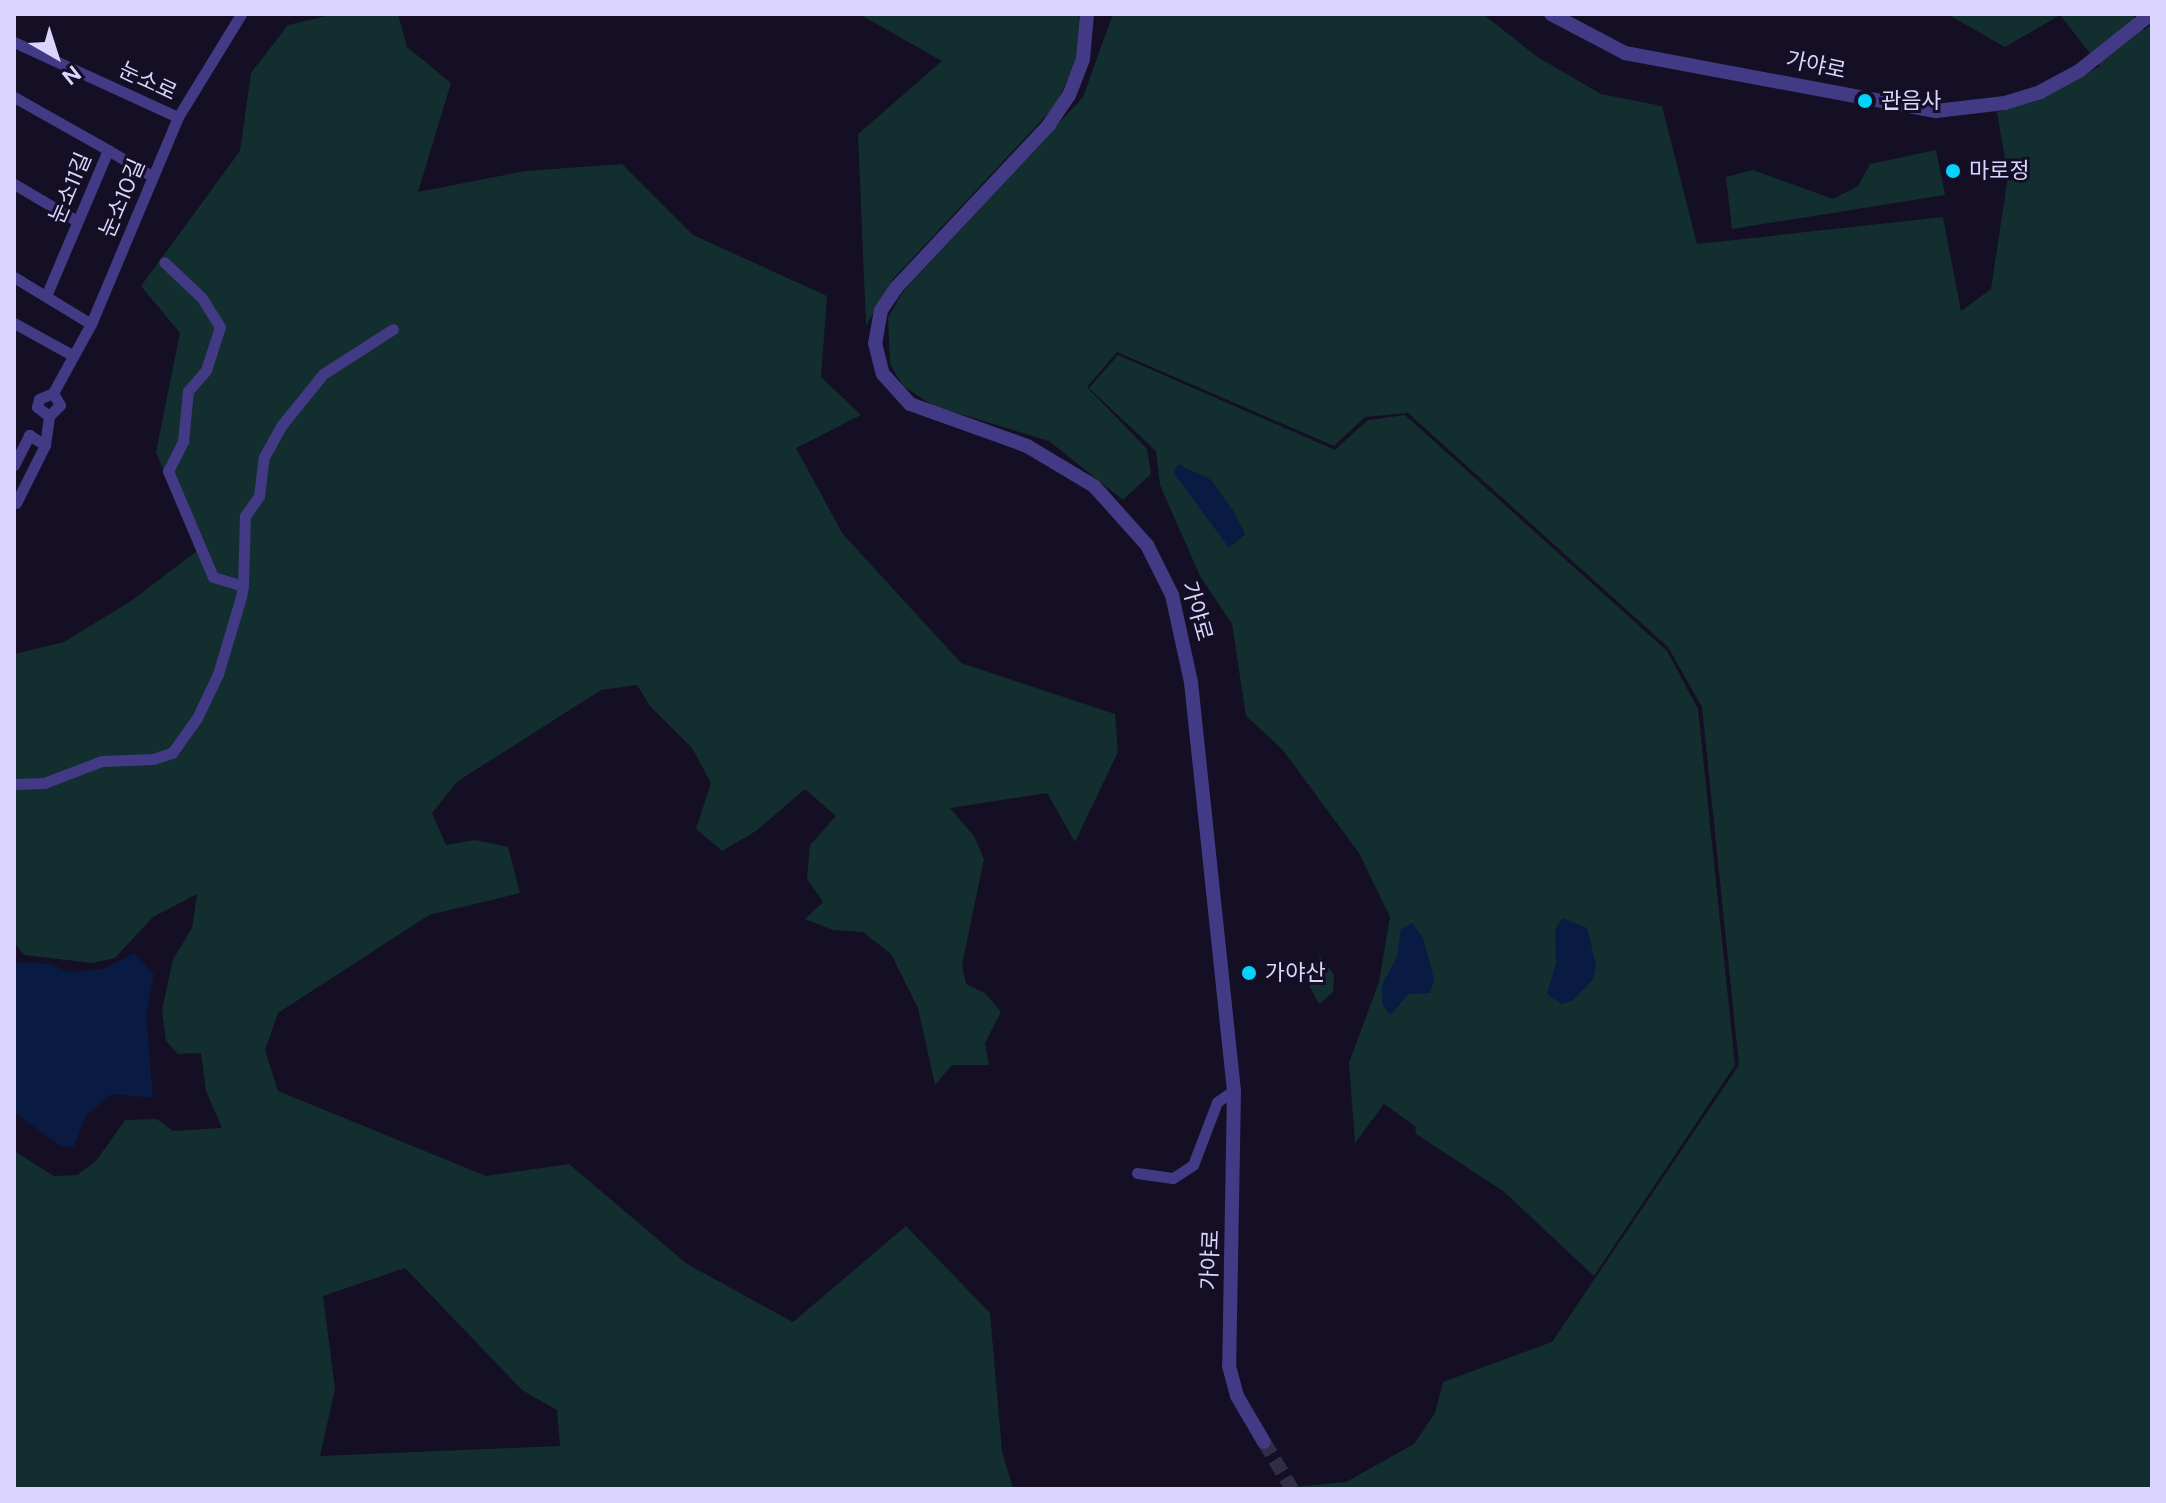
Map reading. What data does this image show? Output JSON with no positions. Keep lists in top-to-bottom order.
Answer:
{
  "streets": {
    "street": [
      "가야로",
      "눈소로",
      "눈소11길",
      "눈소10길"
    ]
  },
  "crossings": [
    ["눈소로", "눈소10길"]
  ],
  "places": ["관음사", "마로정", "가야산"],
  "north": "bottom right"
}
